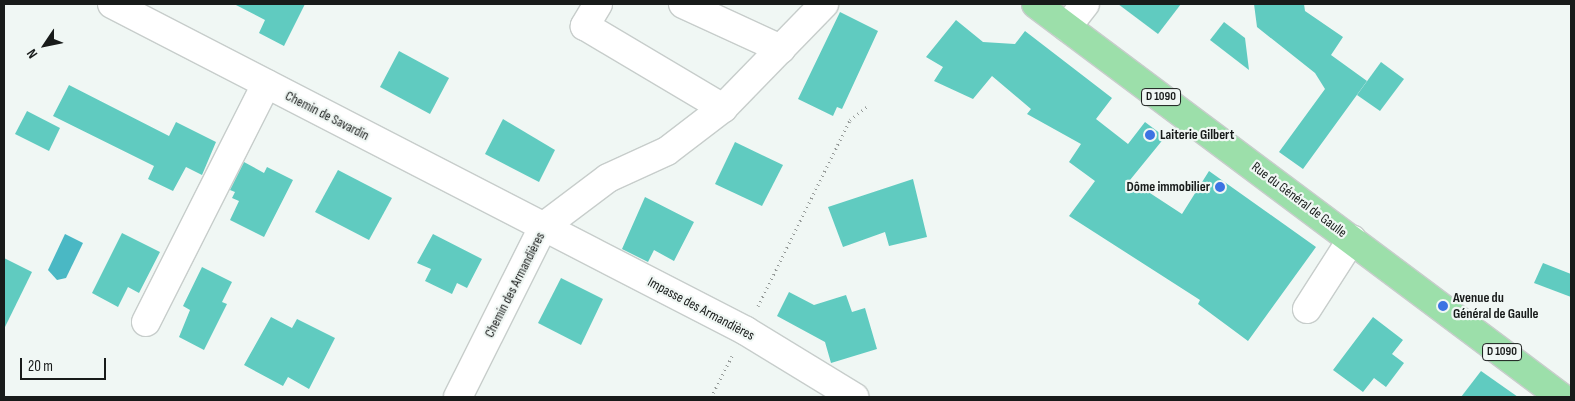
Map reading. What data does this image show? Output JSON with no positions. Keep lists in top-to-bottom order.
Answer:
{
  "streets": {
    "main road": ["D 1090", "Rue du Général de Gaulle"],
    "street": ["Chemin de Savardin", "Chemin des Armandières", "Impasse des Armandières"]
  },
  "crossings": [
    ["Chemin de Savardin", "Chemin des Armandières"],
    ["Chemin de Savardin", "Impasse des Armandières"],
    ["Chemin des Armandières", "Impasse des Armandières"]
  ],
  "places": ["Laiterie Gilbert", "Dôme immobilier", "Avenue du Général de Gaulle"],
  "scale_bar": "20 m",
  "north": "bottom left"
}
